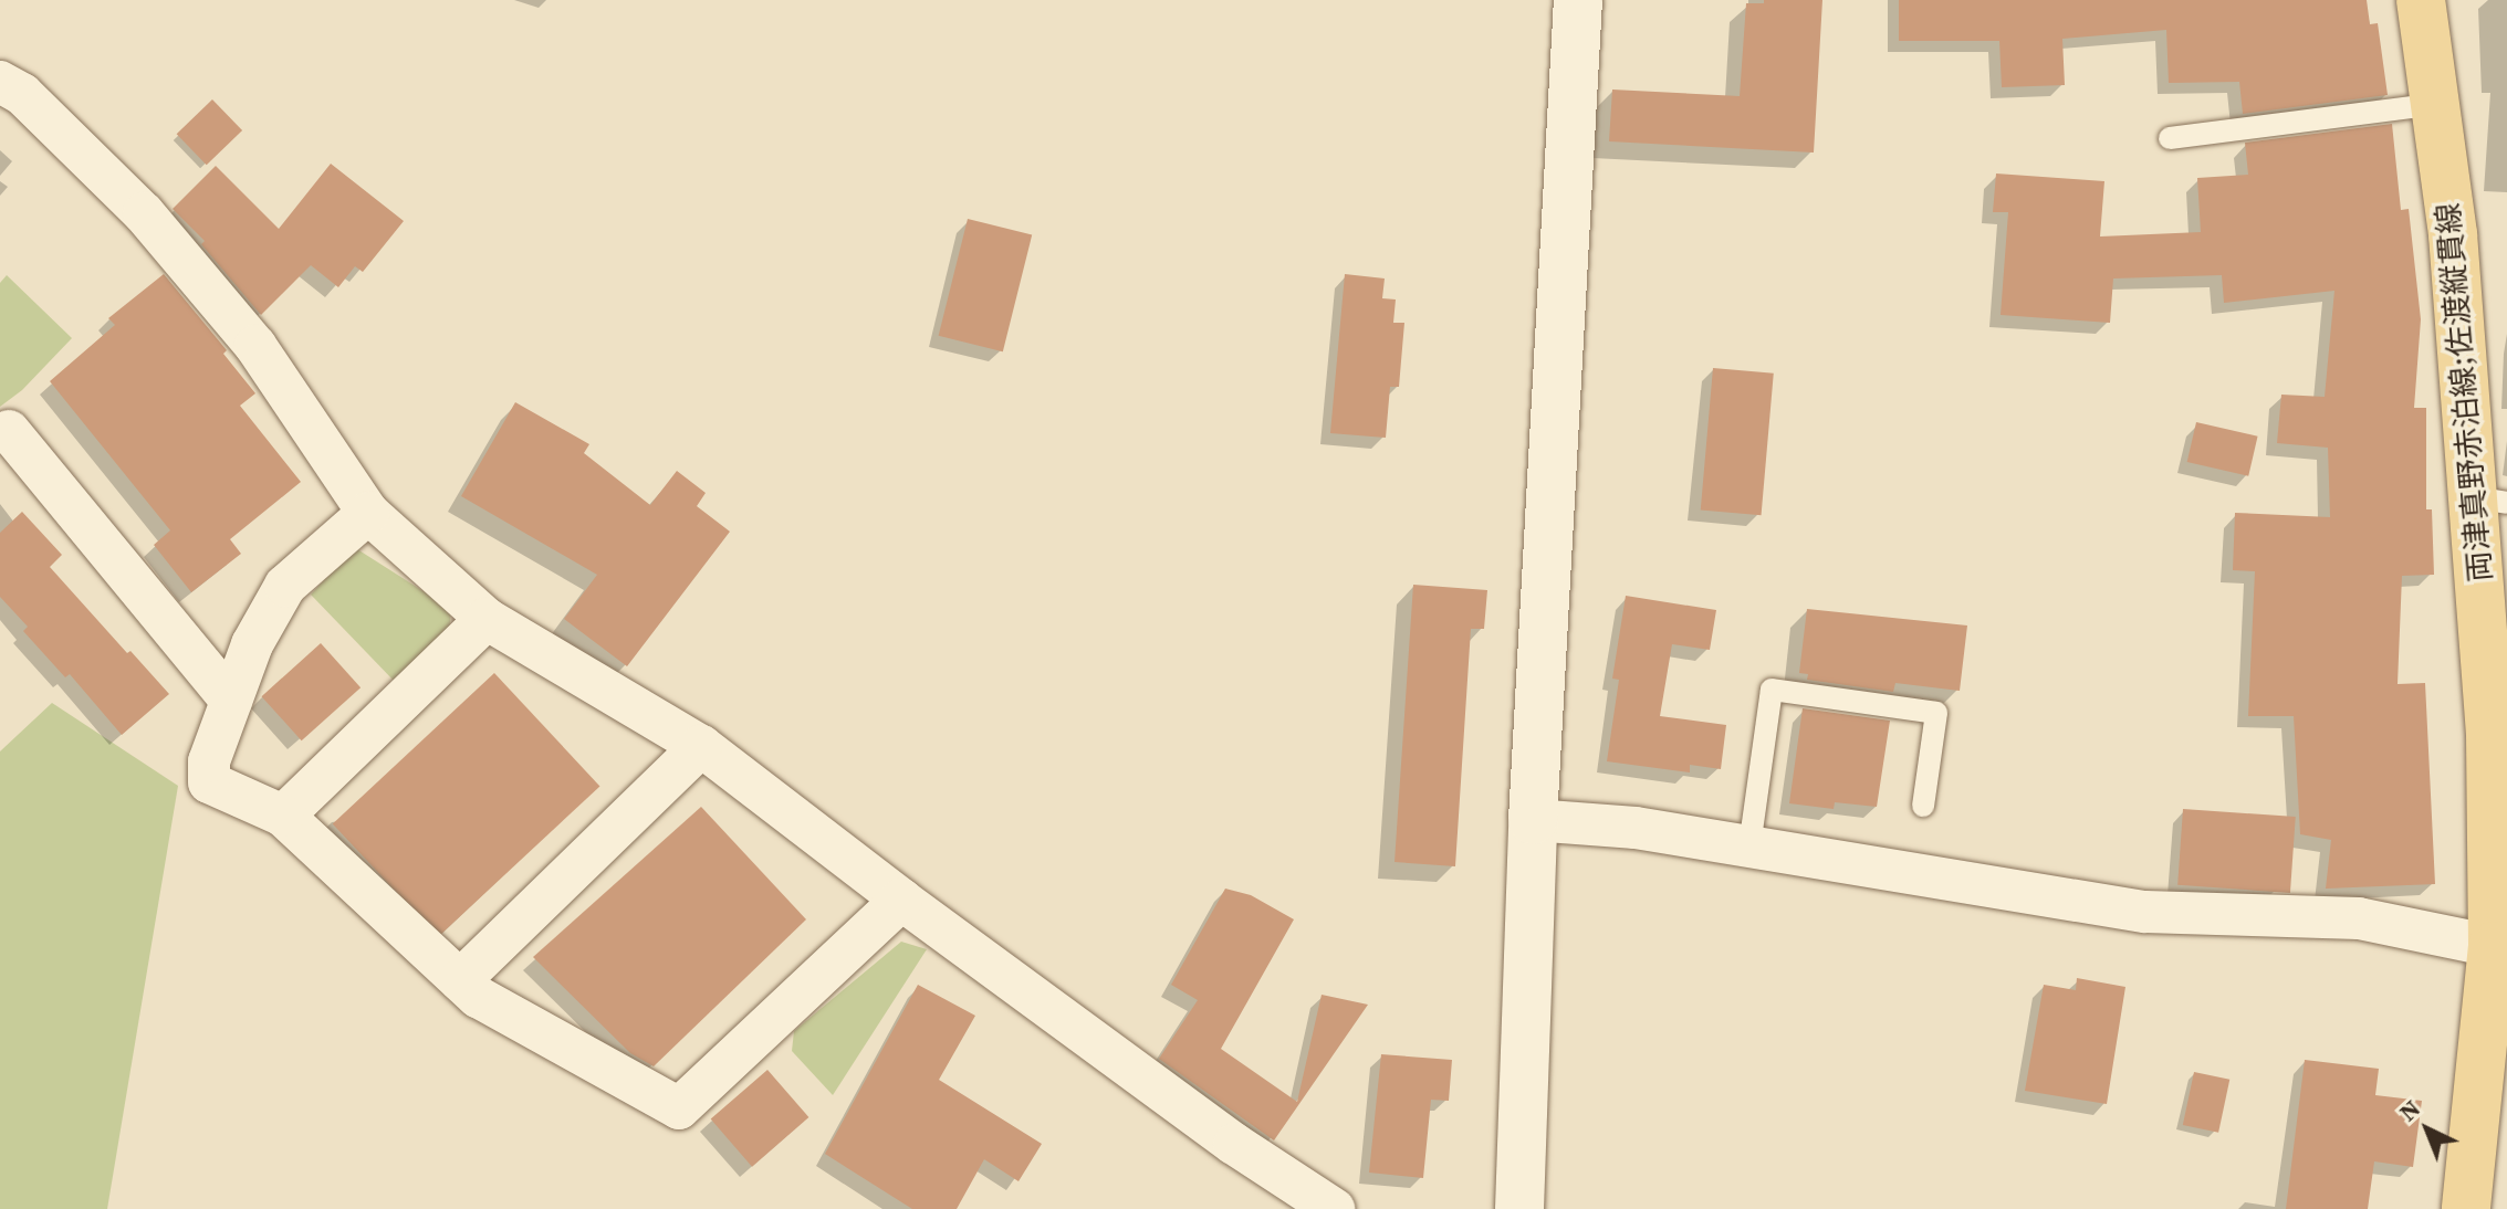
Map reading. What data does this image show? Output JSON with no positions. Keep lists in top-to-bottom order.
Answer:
{
  "streets": {
    "main road": ["両津真野赤泊線;佐渡縦貫線"]
  },
  "north": "top left"
}
